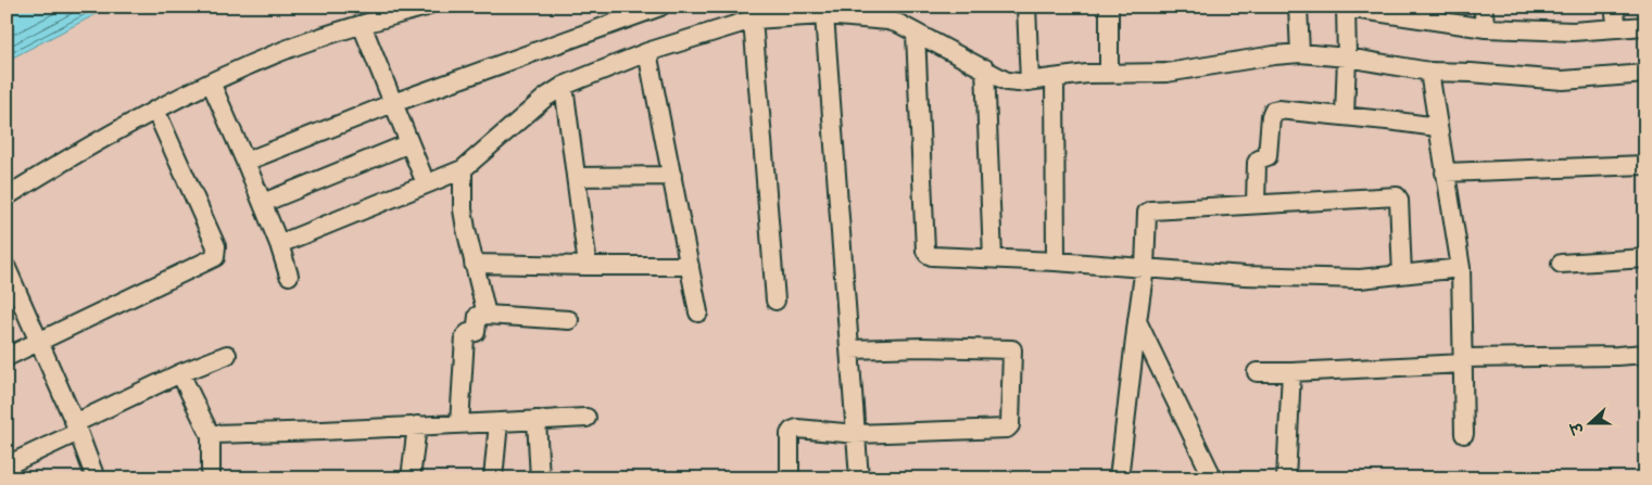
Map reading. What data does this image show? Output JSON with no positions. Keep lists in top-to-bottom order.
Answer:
{
  "north": "left"
}
